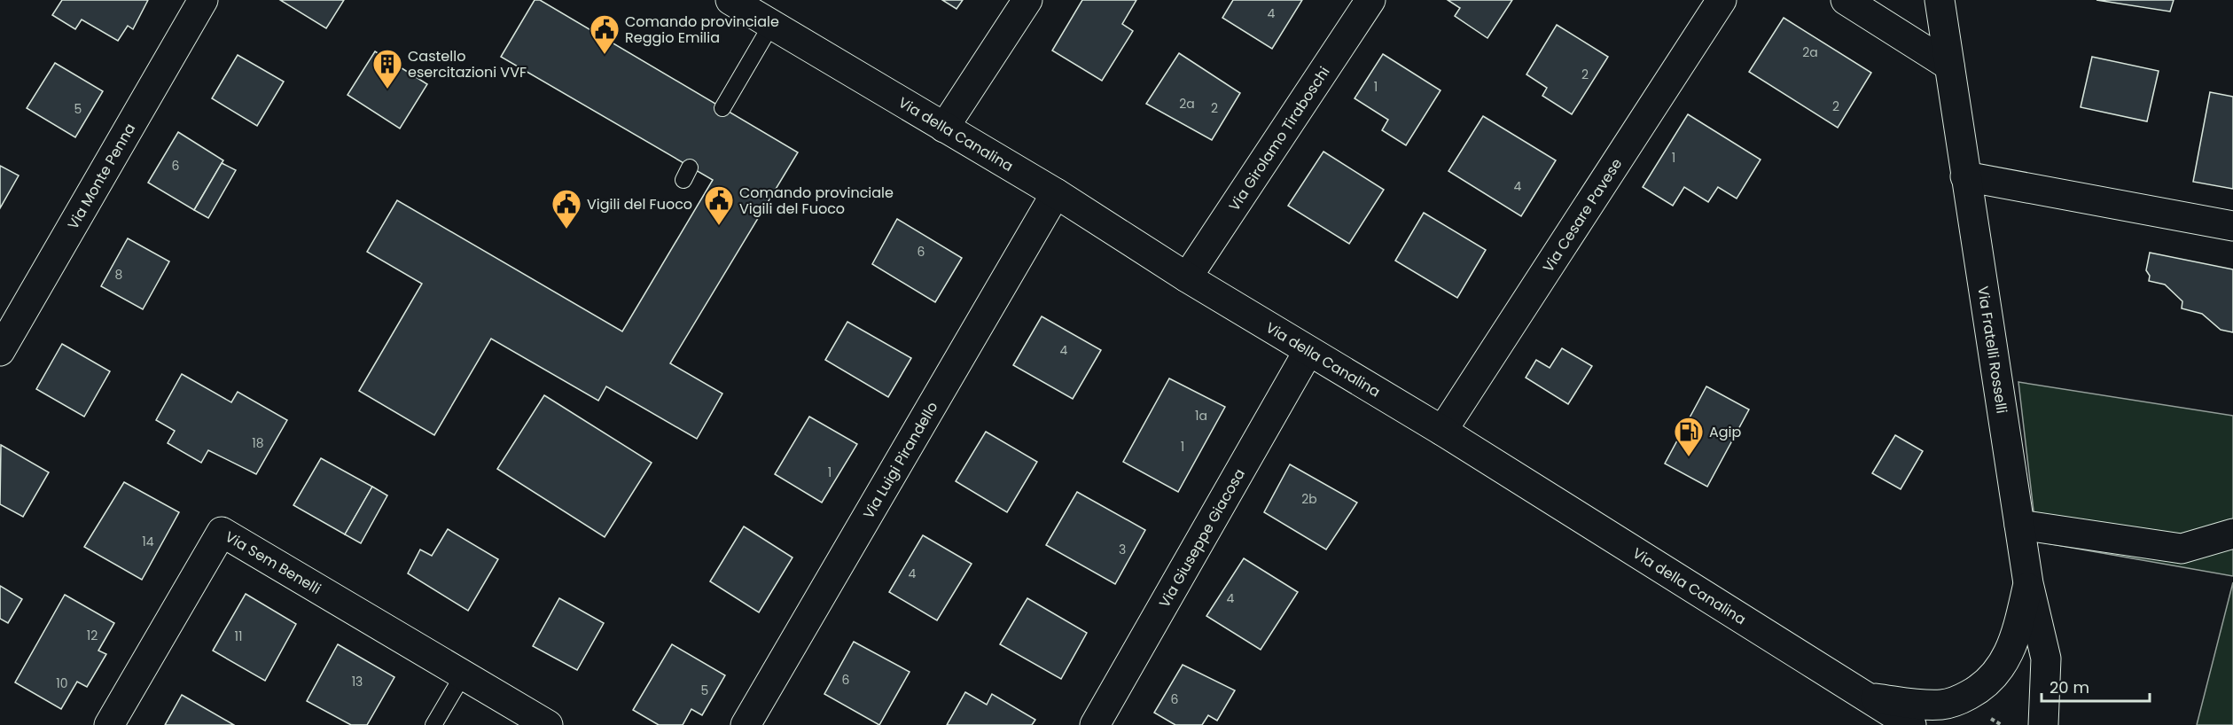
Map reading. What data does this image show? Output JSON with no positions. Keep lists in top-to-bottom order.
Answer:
{
  "streets": {
    "street": [
      "Via della Canalina",
      "Via Girolamo Tiraboschi",
      "Via Monte Penna",
      "Via Cesare Pavese",
      "Via Fratelli Rosselli",
      "Via Luigi Pirandello",
      "Via Giuseppe Giacosa",
      "Via Sem Benelli"
    ]
  },
  "crossings": [
    ["Via della Canalina", "Via Girolamo Tiraboschi"],
    ["Via della Canalina", "Via Cesare Pavese"],
    ["Via della Canalina", "Via Fratelli Rosselli"],
    ["Via della Canalina", "Via Luigi Pirandello"],
    ["Via della Canalina", "Via Giuseppe Giacosa"]
  ],
  "places": {
    "public building": ["Comando provinciale Reggio Emilia", "Comando provinciale Vigili del Fuoco", "Vigili del Fuoco"],
    "building": ["Castello esercitazioni VVF"],
    "fuel station": ["Agip"]
  },
  "house_numbers": [
    "4",
    "2a",
    "2",
    "1",
    "2a",
    "2",
    "2",
    "5",
    "1",
    "6",
    "4",
    "6",
    "8",
    "4",
    "1a",
    "18",
    "1",
    "1",
    "2b",
    "14",
    "3",
    "4",
    "4",
    "12",
    "11",
    "6",
    "13",
    "10",
    "5",
    "6"
  ],
  "scale_bar": "20 m"
}
